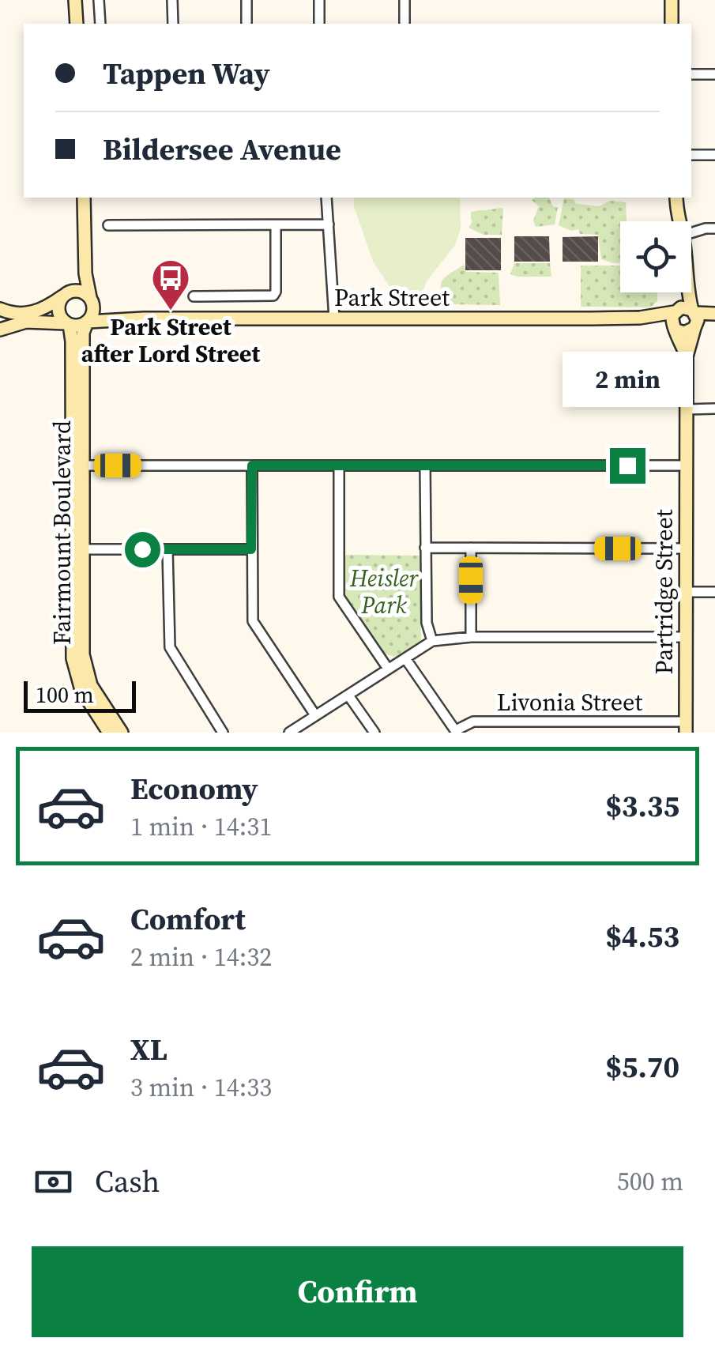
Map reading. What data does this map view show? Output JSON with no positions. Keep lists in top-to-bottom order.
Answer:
{
  "streets": {
    "street": [
      "Park Street",
      "Fairmount Boulevard",
      "Partridge Street",
      "Livonia Street"
    ]
  },
  "crossings": [
    ["Park Street", "Fairmount Boulevard"],
    ["Park Street", "Partridge Street"],
    ["Partridge Street", "Livonia Street"]
  ],
  "parks": ["Heisler Park"],
  "places": {
    "bus stop": ["Park Street after Lord Street"]
  },
  "scale_bar": "100 m",
  "page": {
    "banner": ["Tappen Way", "Bildersee Avenue"],
    "bubble": "2 min",
    "scale": "100 m",
    "list": [
      {
        "name": "Economy",
        "note": "1 min · 14:31",
        "value": "$3.35"
      },
      {
        "name": "Comfort",
        "note": "2 min · 14:32",
        "value": "$4.53"
      },
      {
        "name": "XL",
        "note": "3 min · 14:33",
        "value": "$5.70"
      }
    ],
    "pay": ["Cash", "500 m"],
    "buttons": "Confirm"
  }
}
